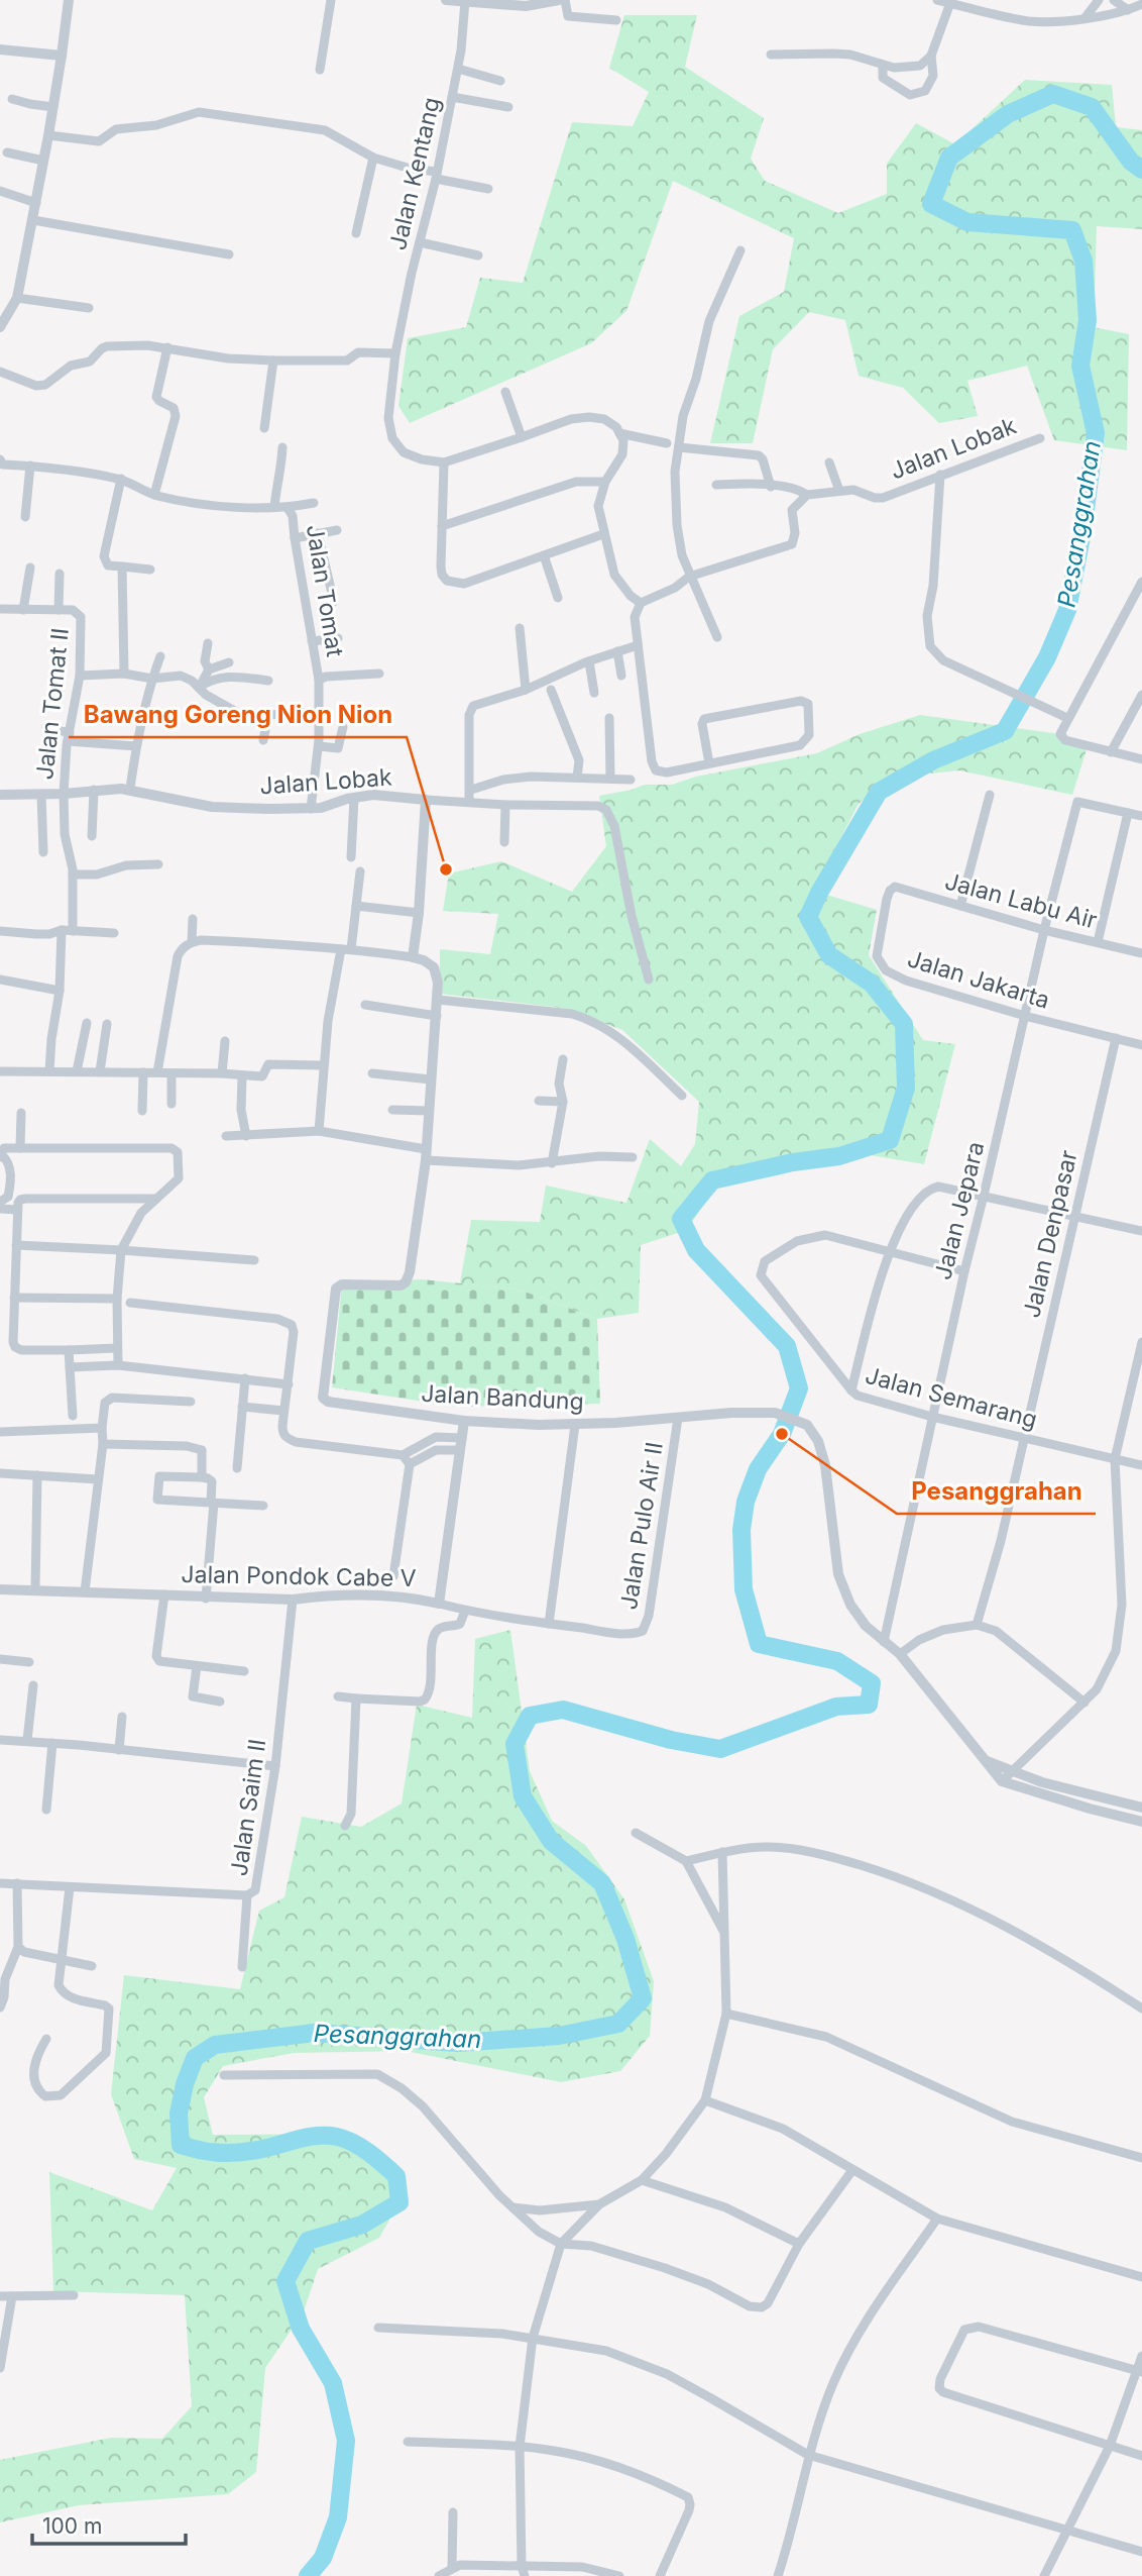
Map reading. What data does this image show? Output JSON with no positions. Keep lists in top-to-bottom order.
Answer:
{
  "streets": {
    "street": [
      "Jalan Kentang",
      "Jalan Lobak",
      "Jalan Tomat",
      "Jalan Tomat II",
      "Jalan Labu Air",
      "Jalan Jakarta",
      "Jalan Jepara",
      "Jalan Denpasar",
      "Jalan Bandung",
      "Jalan Semarang",
      "Jalan Pulo Air II",
      "Jalan Pondok Cabe V",
      "Jalan Saim II"
    ]
  },
  "crossings": [
    ["Jalan Lobak", "Jalan Tomat"],
    ["Jalan Lobak", "Jalan Tomat II"],
    ["Jalan Labu Air", "Jalan Jakarta"],
    ["Jalan Labu Air", "Jalan Jepara"],
    ["Jalan Jakarta", "Jalan Jepara"],
    ["Jalan Jakarta", "Jalan Denpasar"],
    ["Jalan Jepara", "Jalan Bandung"],
    ["Jalan Jepara", "Jalan Semarang"],
    ["Jalan Denpasar", "Jalan Semarang"],
    ["Jalan Bandung", "Jalan Pulo Air II"],
    ["Jalan Pulo Air II", "Jalan Pondok Cabe V"],
    ["Jalan Pondok Cabe V", "Jalan Saim II"]
  ],
  "water": ["Pesanggrahan"],
  "places": ["Bawang Goreng Nion Nion", "Pesanggrahan"],
  "scale_bar": "100 m"
}
